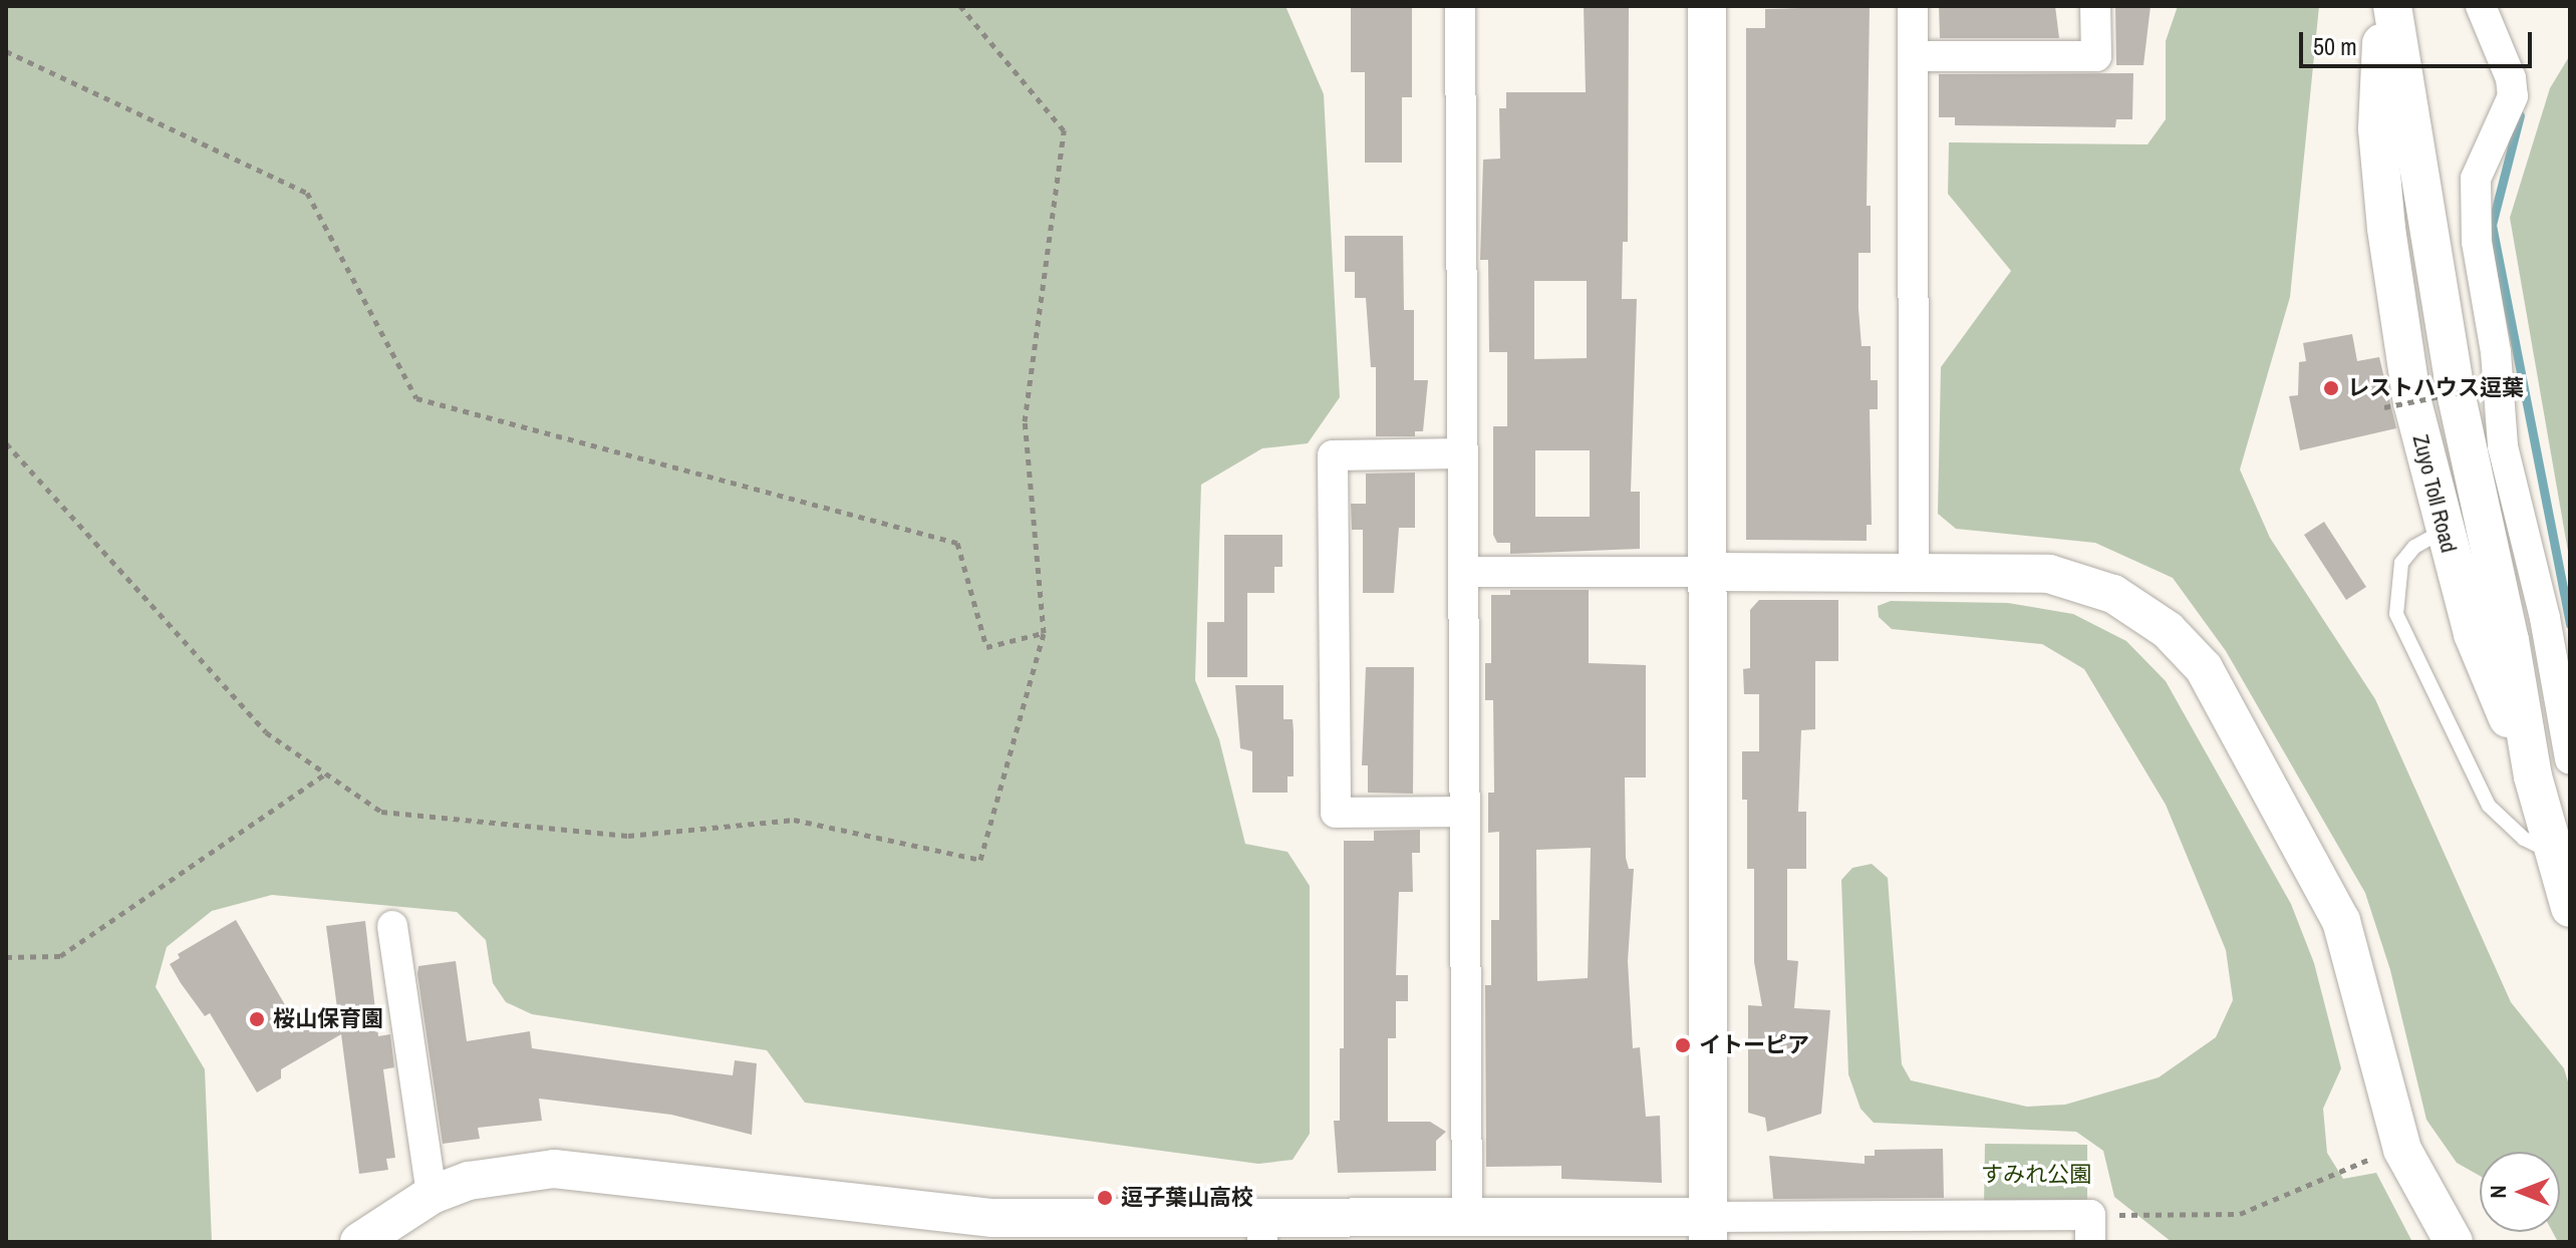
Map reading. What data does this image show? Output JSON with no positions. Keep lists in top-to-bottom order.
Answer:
{
  "streets": {
    "street": ["Zuyo Toll Road"]
  },
  "parks": ["すみれ公園"],
  "places": [
    "レストハウス逗葉",
    "桜山保育園",
    "イトーピア",
    "逗子葉山高校"
  ],
  "scale_bar": "50 m",
  "north": "left"
}
